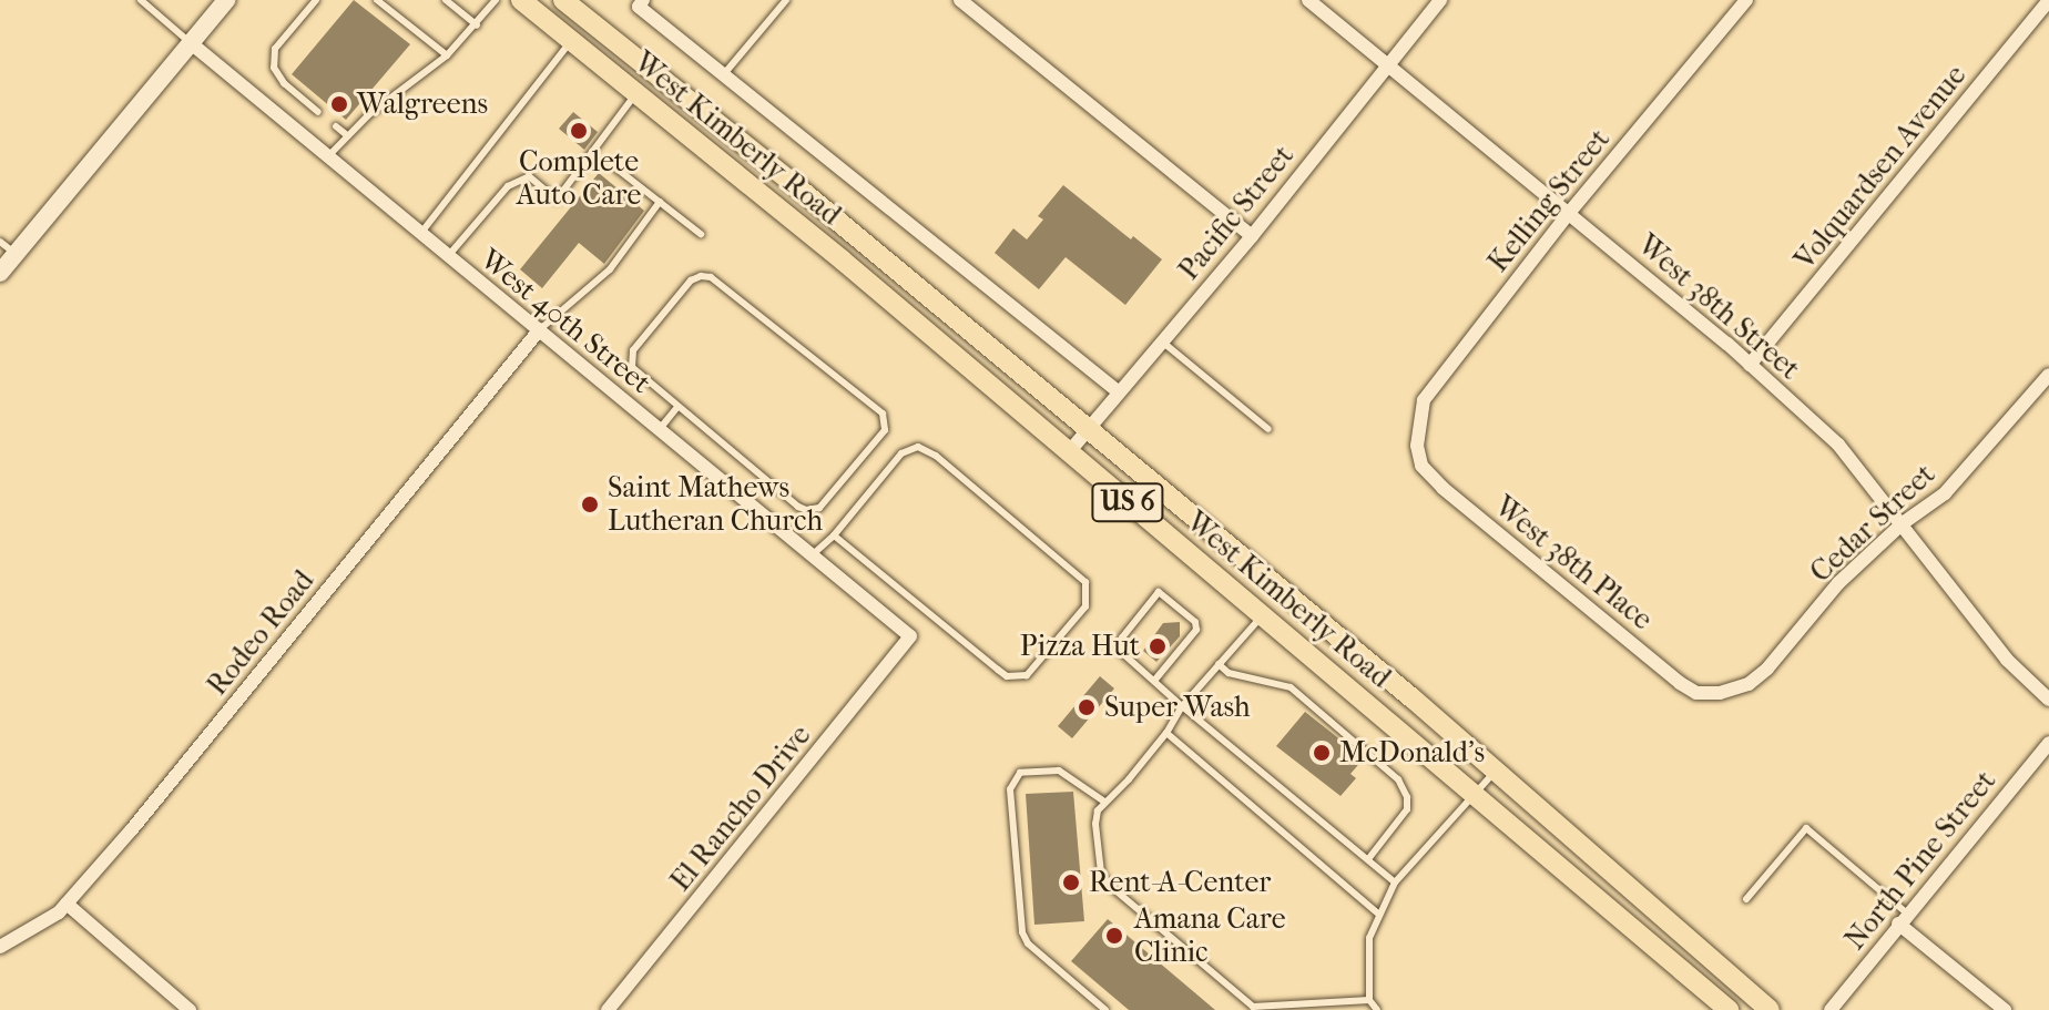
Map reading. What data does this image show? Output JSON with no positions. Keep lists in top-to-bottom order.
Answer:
{
  "streets": {
    "main road": ["West Kimberly Road", "US 6"],
    "street": [
      "Volquardsen Avenue",
      "Kelling Street",
      "Pacific Street",
      "West 38th Street",
      "West 40th Street",
      "Cedar Street",
      "West 38th Place",
      "Rodeo Road",
      "El Rancho Drive",
      "North Pine Street"
    ]
  },
  "crossings": [
    ["West Kimberly Road", "Pacific Street"],
    ["Volquardsen Avenue", "West 38th Street"],
    ["Kelling Street", "West 38th Street"],
    ["Kelling Street", "West 38th Place"],
    ["Pacific Street", "West 38th Street"],
    ["West 38th Street", "Cedar Street"],
    ["West 40th Street", "Rodeo Road"],
    ["West 40th Street", "El Rancho Drive"],
    ["Cedar Street", "West 38th Place"]
  ],
  "places": [
    "Walgreens",
    "Complete Auto Care",
    "Saint Mathews Lutheran Church",
    "Pizza Hut",
    "Super Wash",
    "McDonald's",
    "Rent-A-Center",
    "Amana Care Clinic"
  ]
}
